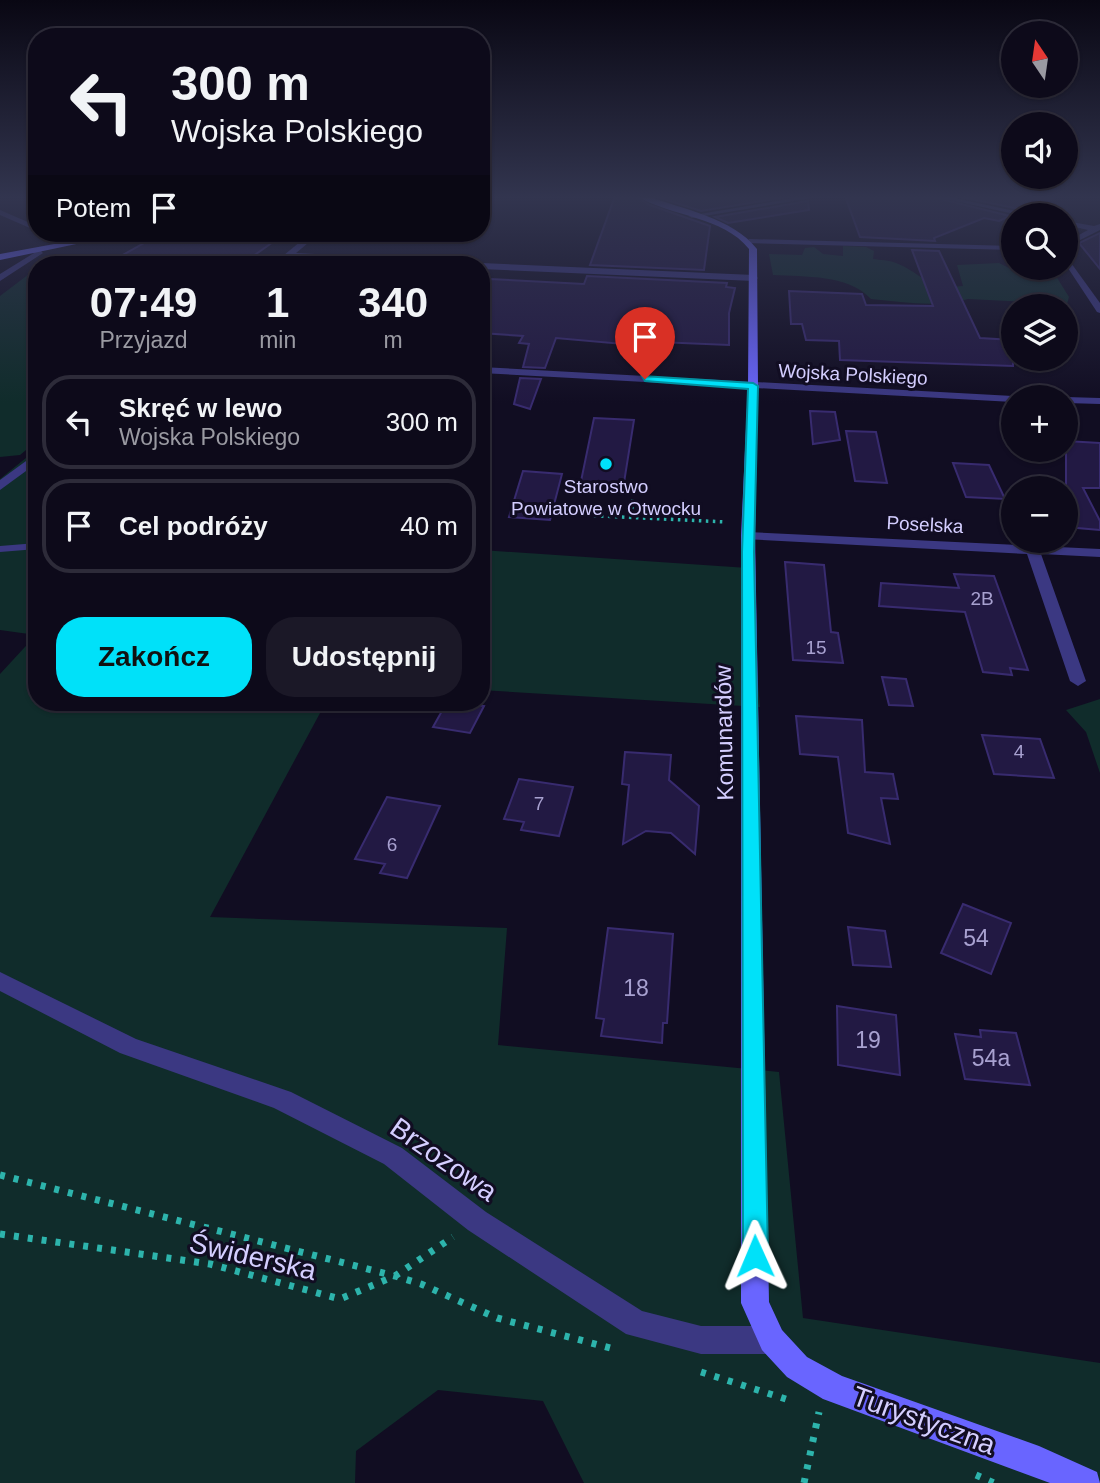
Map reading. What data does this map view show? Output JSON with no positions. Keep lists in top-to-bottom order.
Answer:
{
  "streets": {
    "street": [
      "Wojska Polskiego",
      "Poselska",
      "Komunardów",
      "Brzozowa",
      "Turystyczna"
    ],
    "path": ["Świderska"]
  },
  "crossings": [
    ["Wojska Polskiego", "Komunardów"],
    ["Poselska", "Komunardów"],
    ["Komunardów", "Brzozowa"],
    ["Komunardów", "Turystyczna"],
    ["Brzozowa", "Świderska"],
    ["Brzozowa", "Turystyczna"]
  ],
  "places": ["Starostwo Powiatowe w Otwocku"],
  "house_numbers": [
    "2B",
    "15",
    "4",
    "7",
    "6",
    "54",
    "18",
    "19",
    "54a"
  ],
  "north": "top",
  "page": {
    "map_buttons": ["+", "−"],
    "turn": ["300 m", "Wojska Polskiego"],
    "then": "Potem",
    "eta": [
      "07:49",
      "Przyjazd",
      "1",
      "min",
      "340",
      "m"
    ],
    "list": [
      {
        "name": "Skręć w lewo",
        "note": "Wojska Polskiego",
        "value": "300 m"
      },
      {
        "name": "Cel podróży",
        "value": "40 m"
      }
    ],
    "buttons": ["Zakończ", "Udostępnij"]
  }
}
